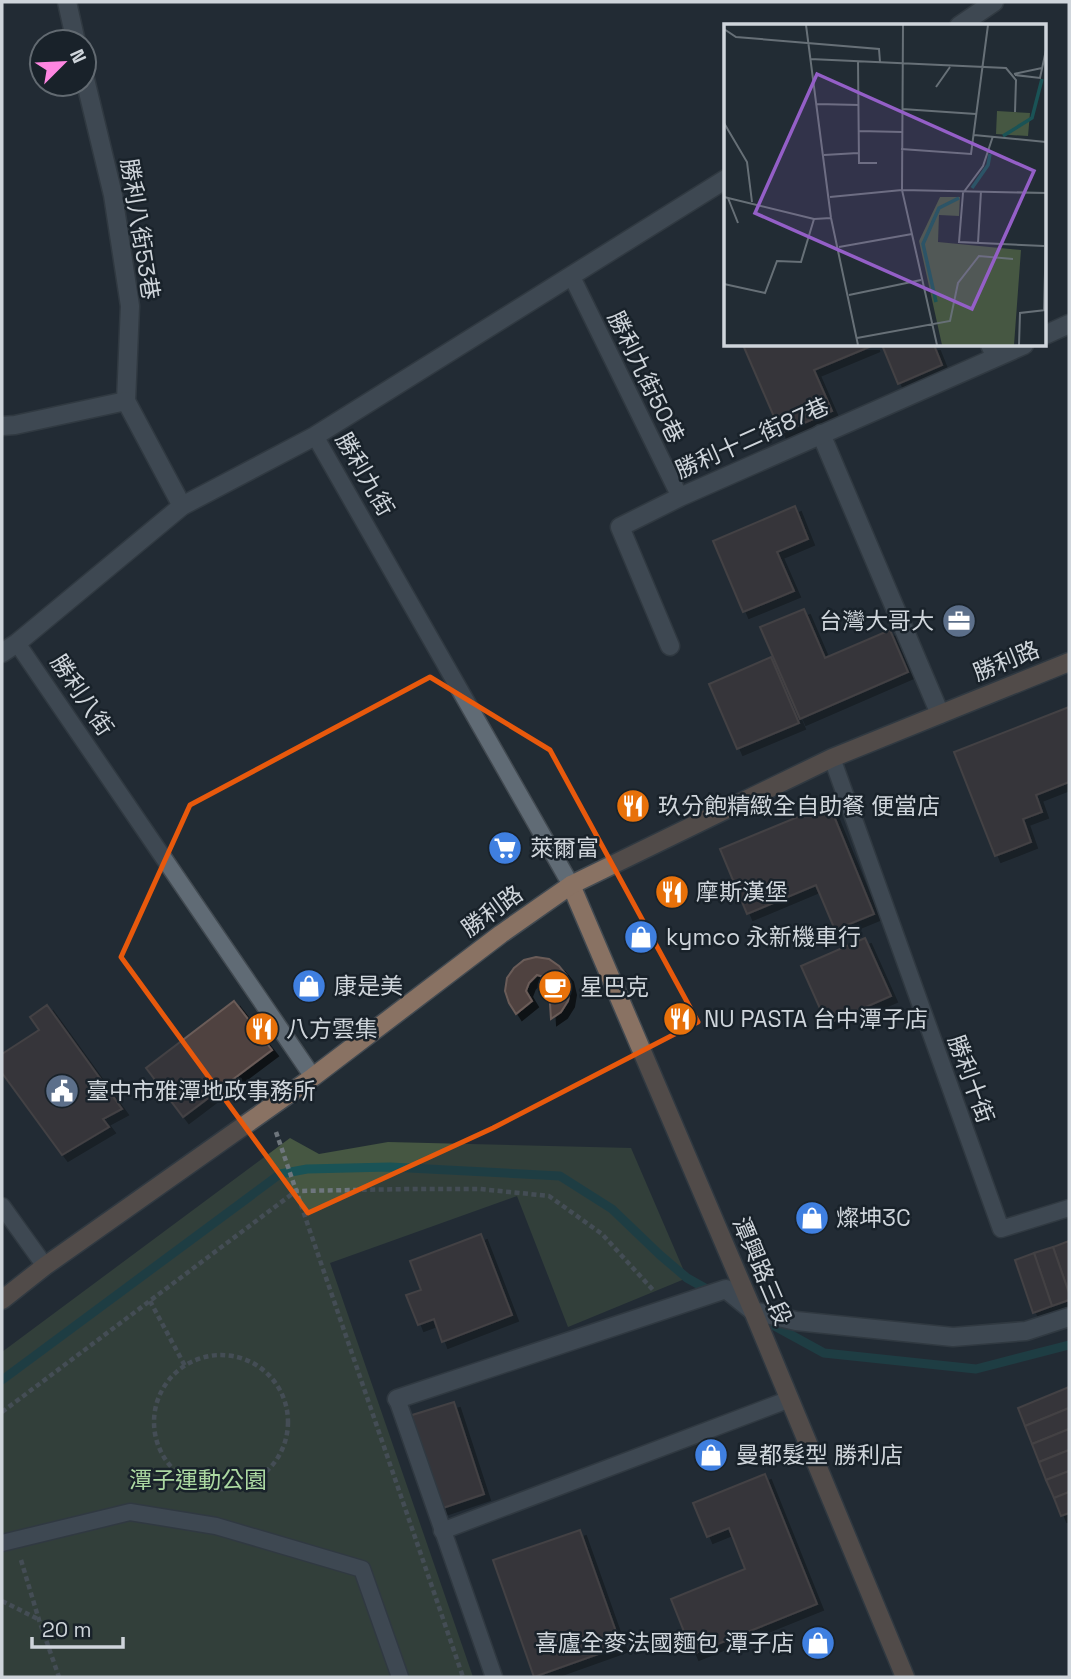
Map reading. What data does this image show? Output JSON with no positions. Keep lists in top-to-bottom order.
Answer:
{
  "streets": {
    "street": [
      "勝利八街53巷",
      "勝利十二街87巷",
      "勝利九街",
      "勝利路",
      "勝利八街",
      "潭興路三段"
    ],
    "lane": ["勝利九街50巷", "勝利十街"]
  },
  "crossings": [
    ["勝利九街50巷", "勝利十二街87巷"],
    ["勝利九街50巷", "勝利九街"],
    ["勝利九街", "勝利路"],
    ["勝利九街", "勝利八街"],
    ["勝利九街", "潭興路三段"],
    ["勝利路", "勝利八街"],
    ["勝利路", "勝利十街"],
    ["勝利路", "潭興路三段"]
  ],
  "parks": ["潭子運動公園"],
  "places": {
    "office": ["台灣大哥大"],
    "restaurant": [
      "玖分飽精緻全自助餐 便當店",
      "摩斯漢堡",
      "NU PASTA 台中潭子店",
      "八方雲集"
    ],
    "supermarket": ["萊爾富"],
    "shop": [
      "kymco 永新機車行",
      "康是美",
      "燦坤3C",
      "曼都髮型 勝利店",
      "喜廬全麥法國麵包 潭子店"
    ],
    "cafe": ["星巴克"],
    "public building": ["臺中市雅潭地政事務所"]
  },
  "scale_bar": "20 m",
  "north": "top right"
}
